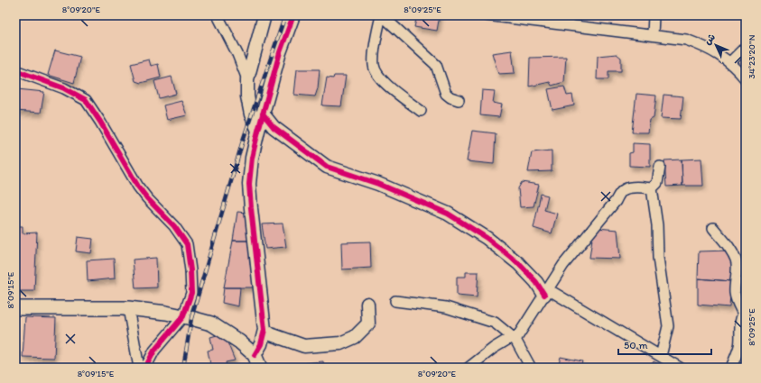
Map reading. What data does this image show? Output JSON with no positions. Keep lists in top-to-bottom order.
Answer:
{
  "scale_bar": "50 m",
  "north": "top left",
  "coordinates": [
    "8°09'20\"E",
    "8°09'25\"E",
    "34°23'20\"N",
    "8°09'15\"E"
  ]
}
